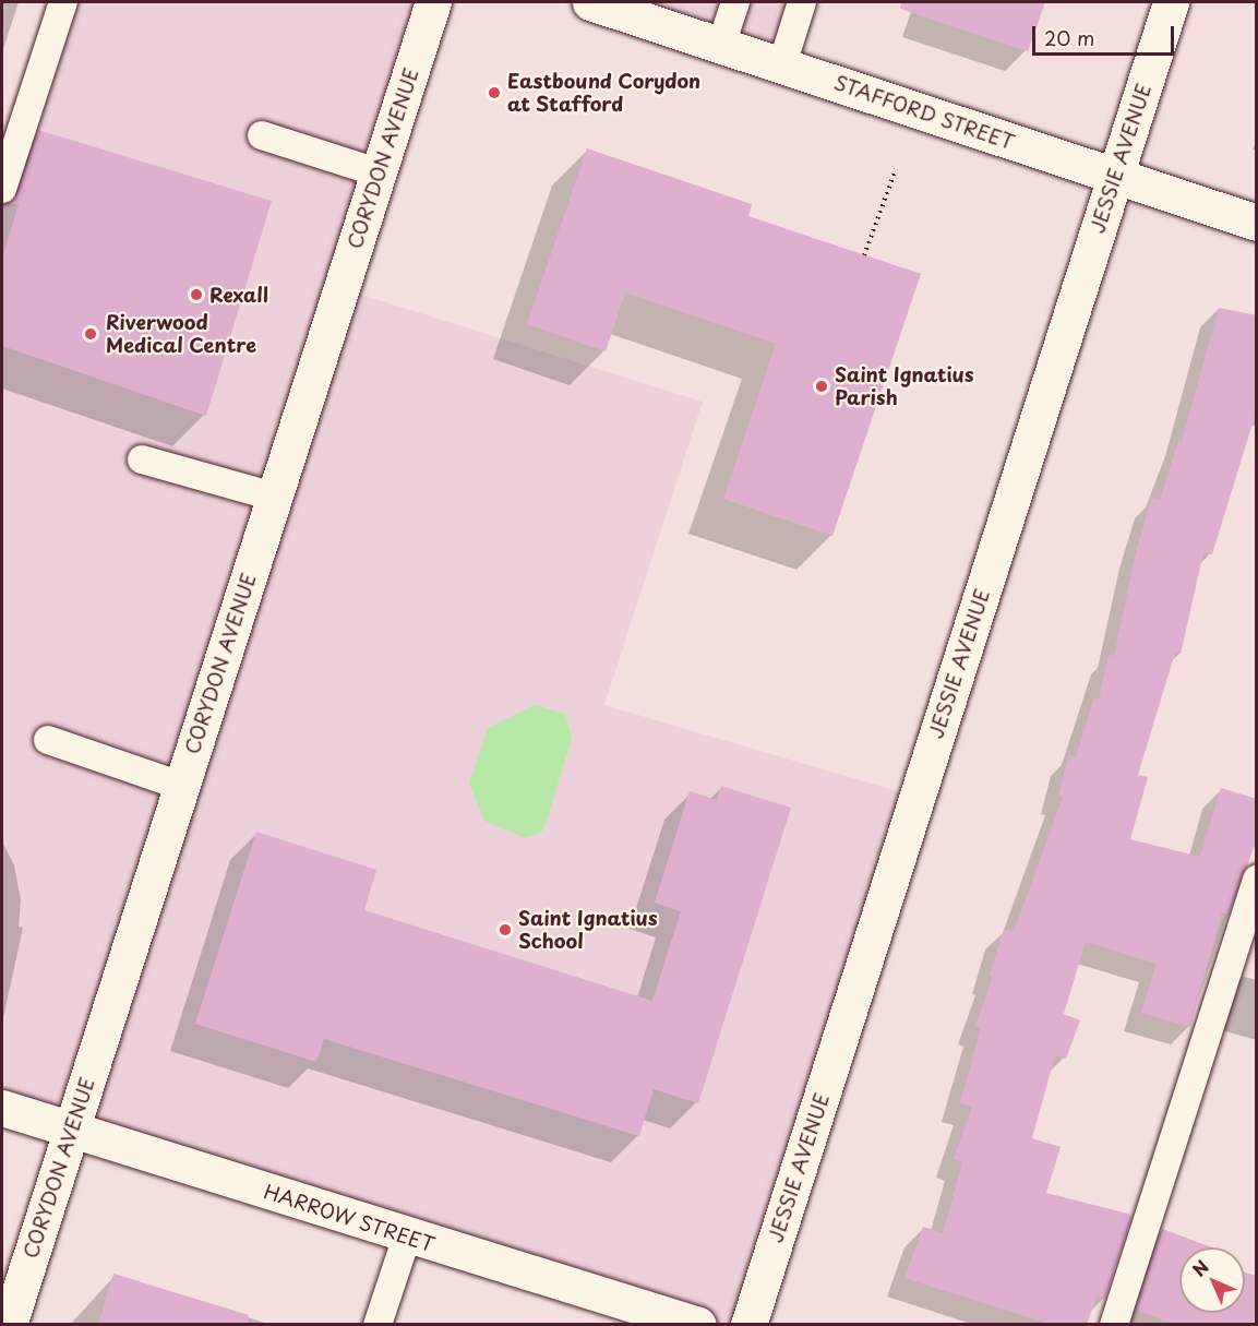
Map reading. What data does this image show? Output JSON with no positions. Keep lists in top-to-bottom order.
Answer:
{
  "streets": {
    "street": [
      "STAFFORD STREET",
      "CORYDON AVENUE",
      "JESSIE AVENUE",
      "HARROW STREET"
    ]
  },
  "crossings": [
    ["STAFFORD STREET", "JESSIE AVENUE"],
    ["CORYDON AVENUE", "HARROW STREET"]
  ],
  "places": [
    "Eastbound Corydon at Stafford",
    "Rexall",
    "Riverwood Medical Centre",
    "Saint Ignatius Parish",
    "Saint Ignatius School"
  ],
  "scale_bar": "20 m",
  "north": "top left"
}
